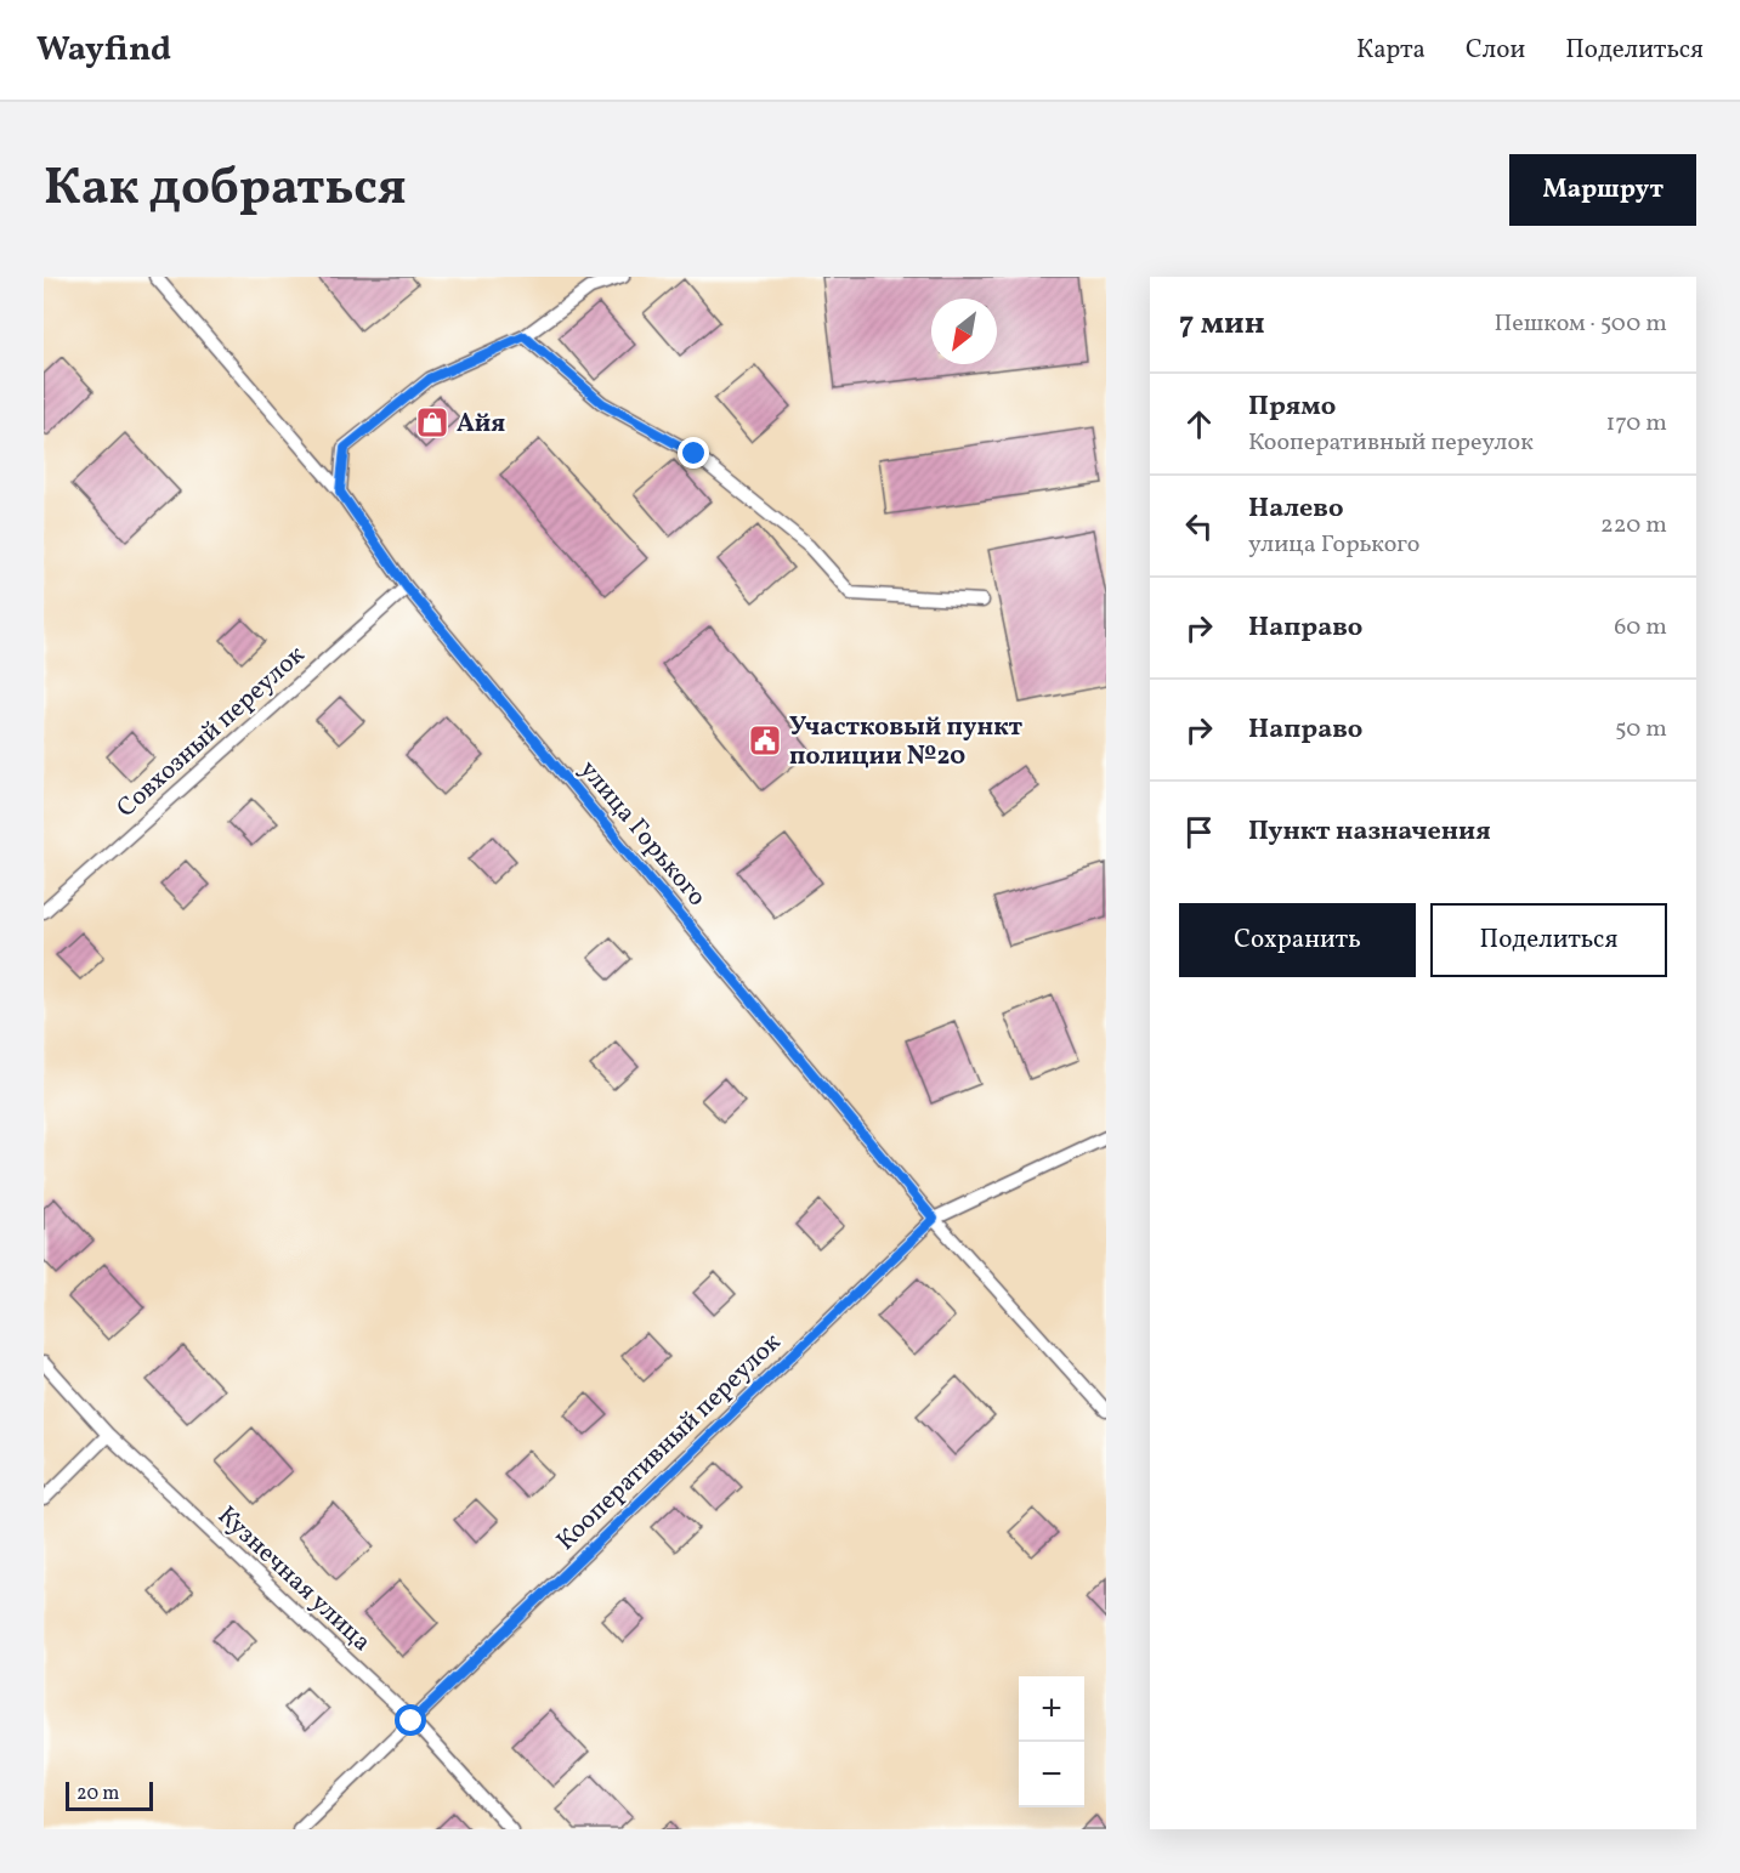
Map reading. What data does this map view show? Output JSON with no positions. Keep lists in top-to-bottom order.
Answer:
{
  "streets": {
    "lane": [
      "Совхозный переулок",
      "улица Горького",
      "Кооперативный переулок",
      "Кузнечная улица"
    ]
  },
  "crossings": [
    ["Совхозный переулок", "улица Горького"],
    ["улица Горького", "Кооперативный переулок"],
    ["Кооперативный переулок", "Кузнечная улица"]
  ],
  "places": {
    "shop": ["Айя"],
    "public building": ["Участковый пункт полиции №20"]
  },
  "scale_bar": "20 m",
  "north": "bottom left",
  "page": {
    "header": "Wayfind",
    "nav": ["Карта", "Слои", "Поделиться"],
    "title": "Как добраться",
    "buttons": [
      "Маршрут",
      ["Сохранить", "Поделиться"]
    ],
    "heading": ["7 мин", "Пешком · 500 m"],
    "list": [
      ["Прямо", "Кооперативный переулок", "170 m"],
      ["Налево", "улица Горького", "220 m"],
      ["Направо", "60 m"],
      ["Направо", "50 m"],
      "Пункт назначения"
    ],
    "map_buttons": ["+", "−"],
    "scale": "20 m"
  }
}
